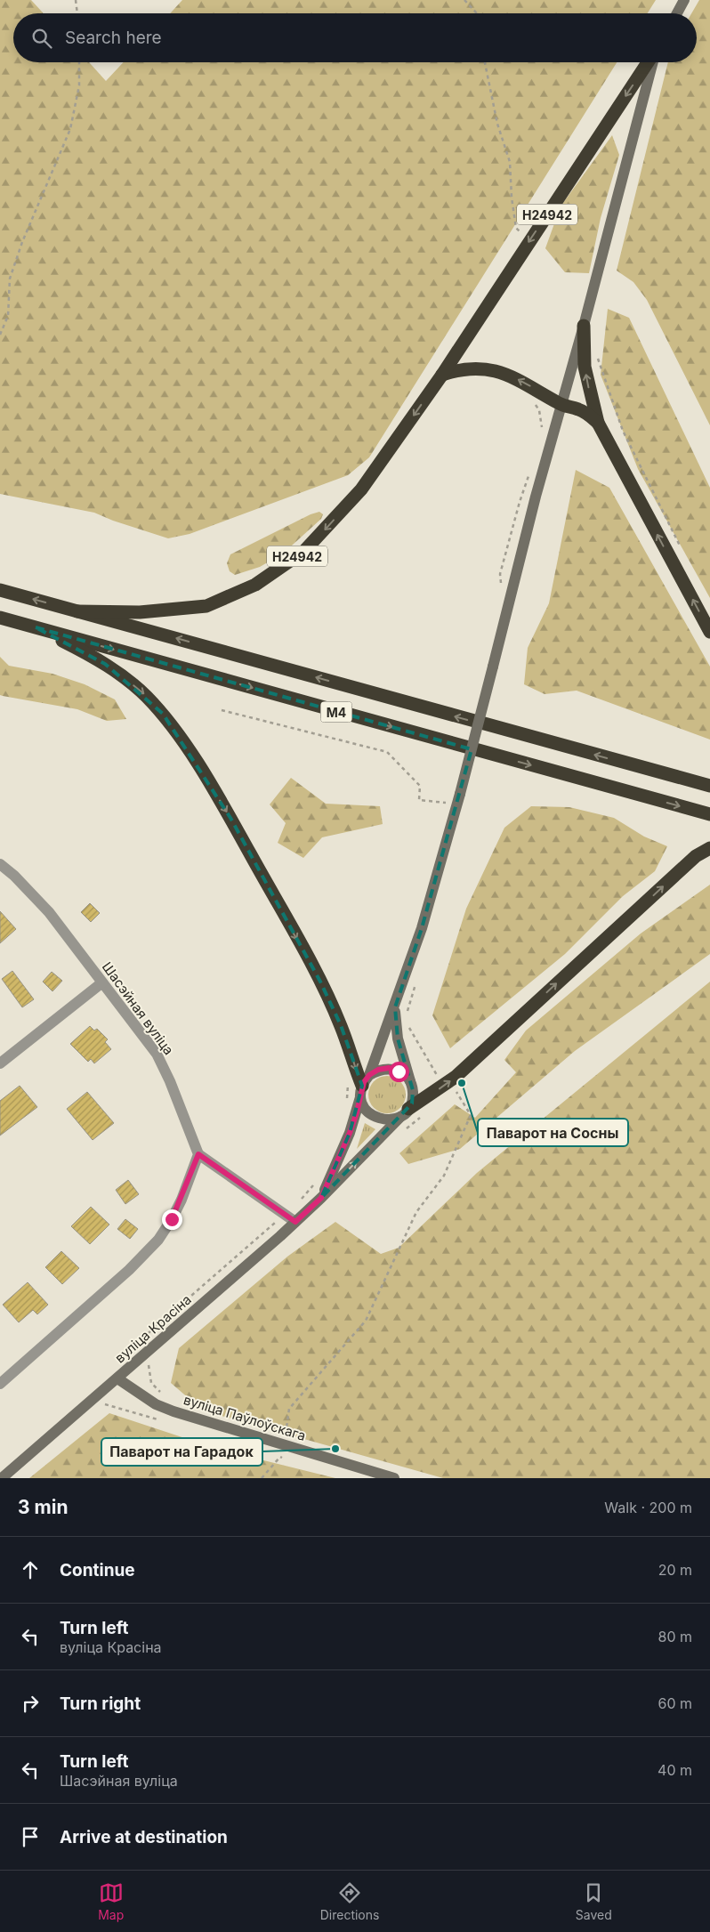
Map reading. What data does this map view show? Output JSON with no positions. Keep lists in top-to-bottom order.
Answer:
{
  "streets": {
    "highway": ["Н24942", "М4"],
    "main road": ["вуліца Красіна", "вуліца Паўлоўскага"],
    "street": ["Шасэйная вуліца"]
  },
  "crossings": [
    ["Н24942", "М4"],
    ["Н24942", "вуліца Красіна"],
    ["вуліца Красіна", "вуліца Паўлоўскага"]
  ],
  "places": ["Паварот на Сосны", "Паварот на Гарадок"],
  "page": {
    "search": "Search here",
    "heading": ["3 min", "Walk · 200 m"],
    "list": [
      ["Continue", "20 m"],
      ["Turn left", "вуліца Красіна", "80 m"],
      ["Turn right", "60 m"],
      ["Turn left", "Шасэйная вуліца", "40 m"],
      "Arrive at destination"
    ],
    "nav": ["Map", "Directions", "Saved"]
  }
}
